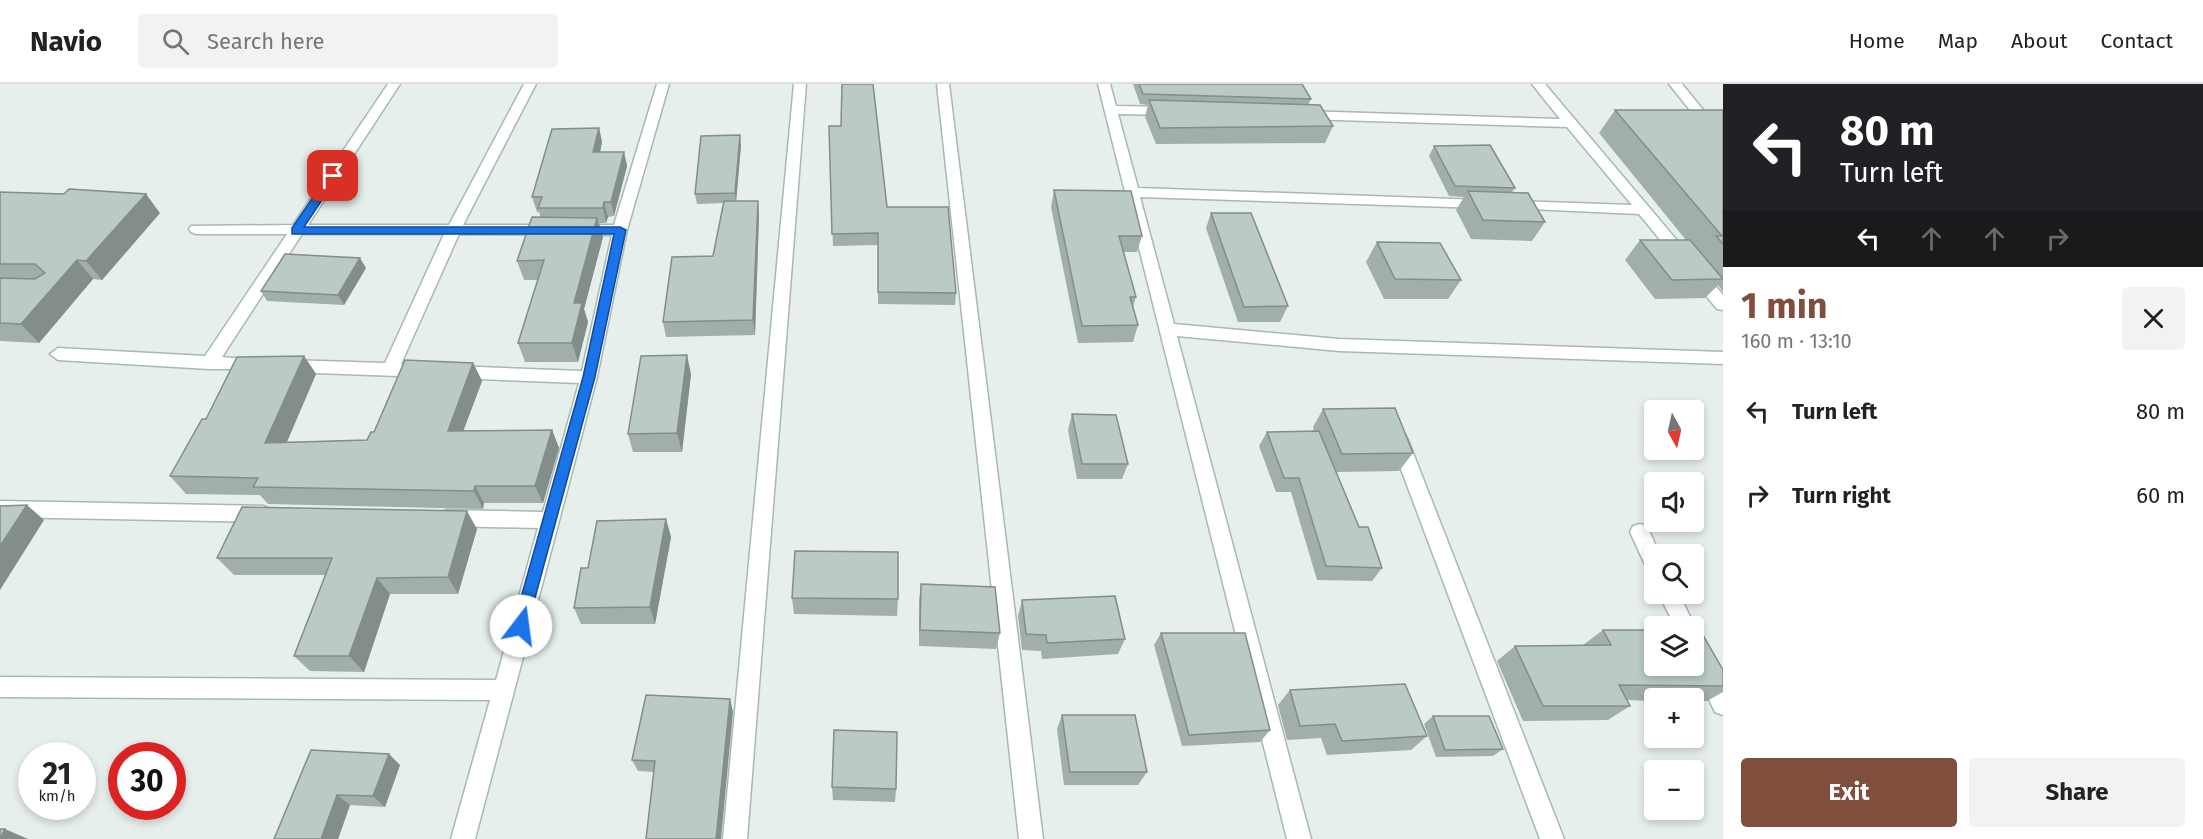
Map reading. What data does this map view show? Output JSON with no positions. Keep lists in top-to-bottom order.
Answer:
{
  "north": "bottom",
  "page": {
    "header": "Navio",
    "search": "Search here",
    "nav": [
      "Home",
      "Map",
      "About",
      "Contact"
    ],
    "turn": ["80 m", "Turn left"],
    "heading": ["1 min", "160 m · 13:10"],
    "list": [
      {
        "name": "Turn left",
        "value": "80 m"
      },
      {
        "name": "Turn right",
        "value": "60 m"
      }
    ],
    "map_buttons": ["+", "−"],
    "speed": "21 km/h",
    "limit": "30",
    "buttons": ["Exit", "Share"]
  }
}
